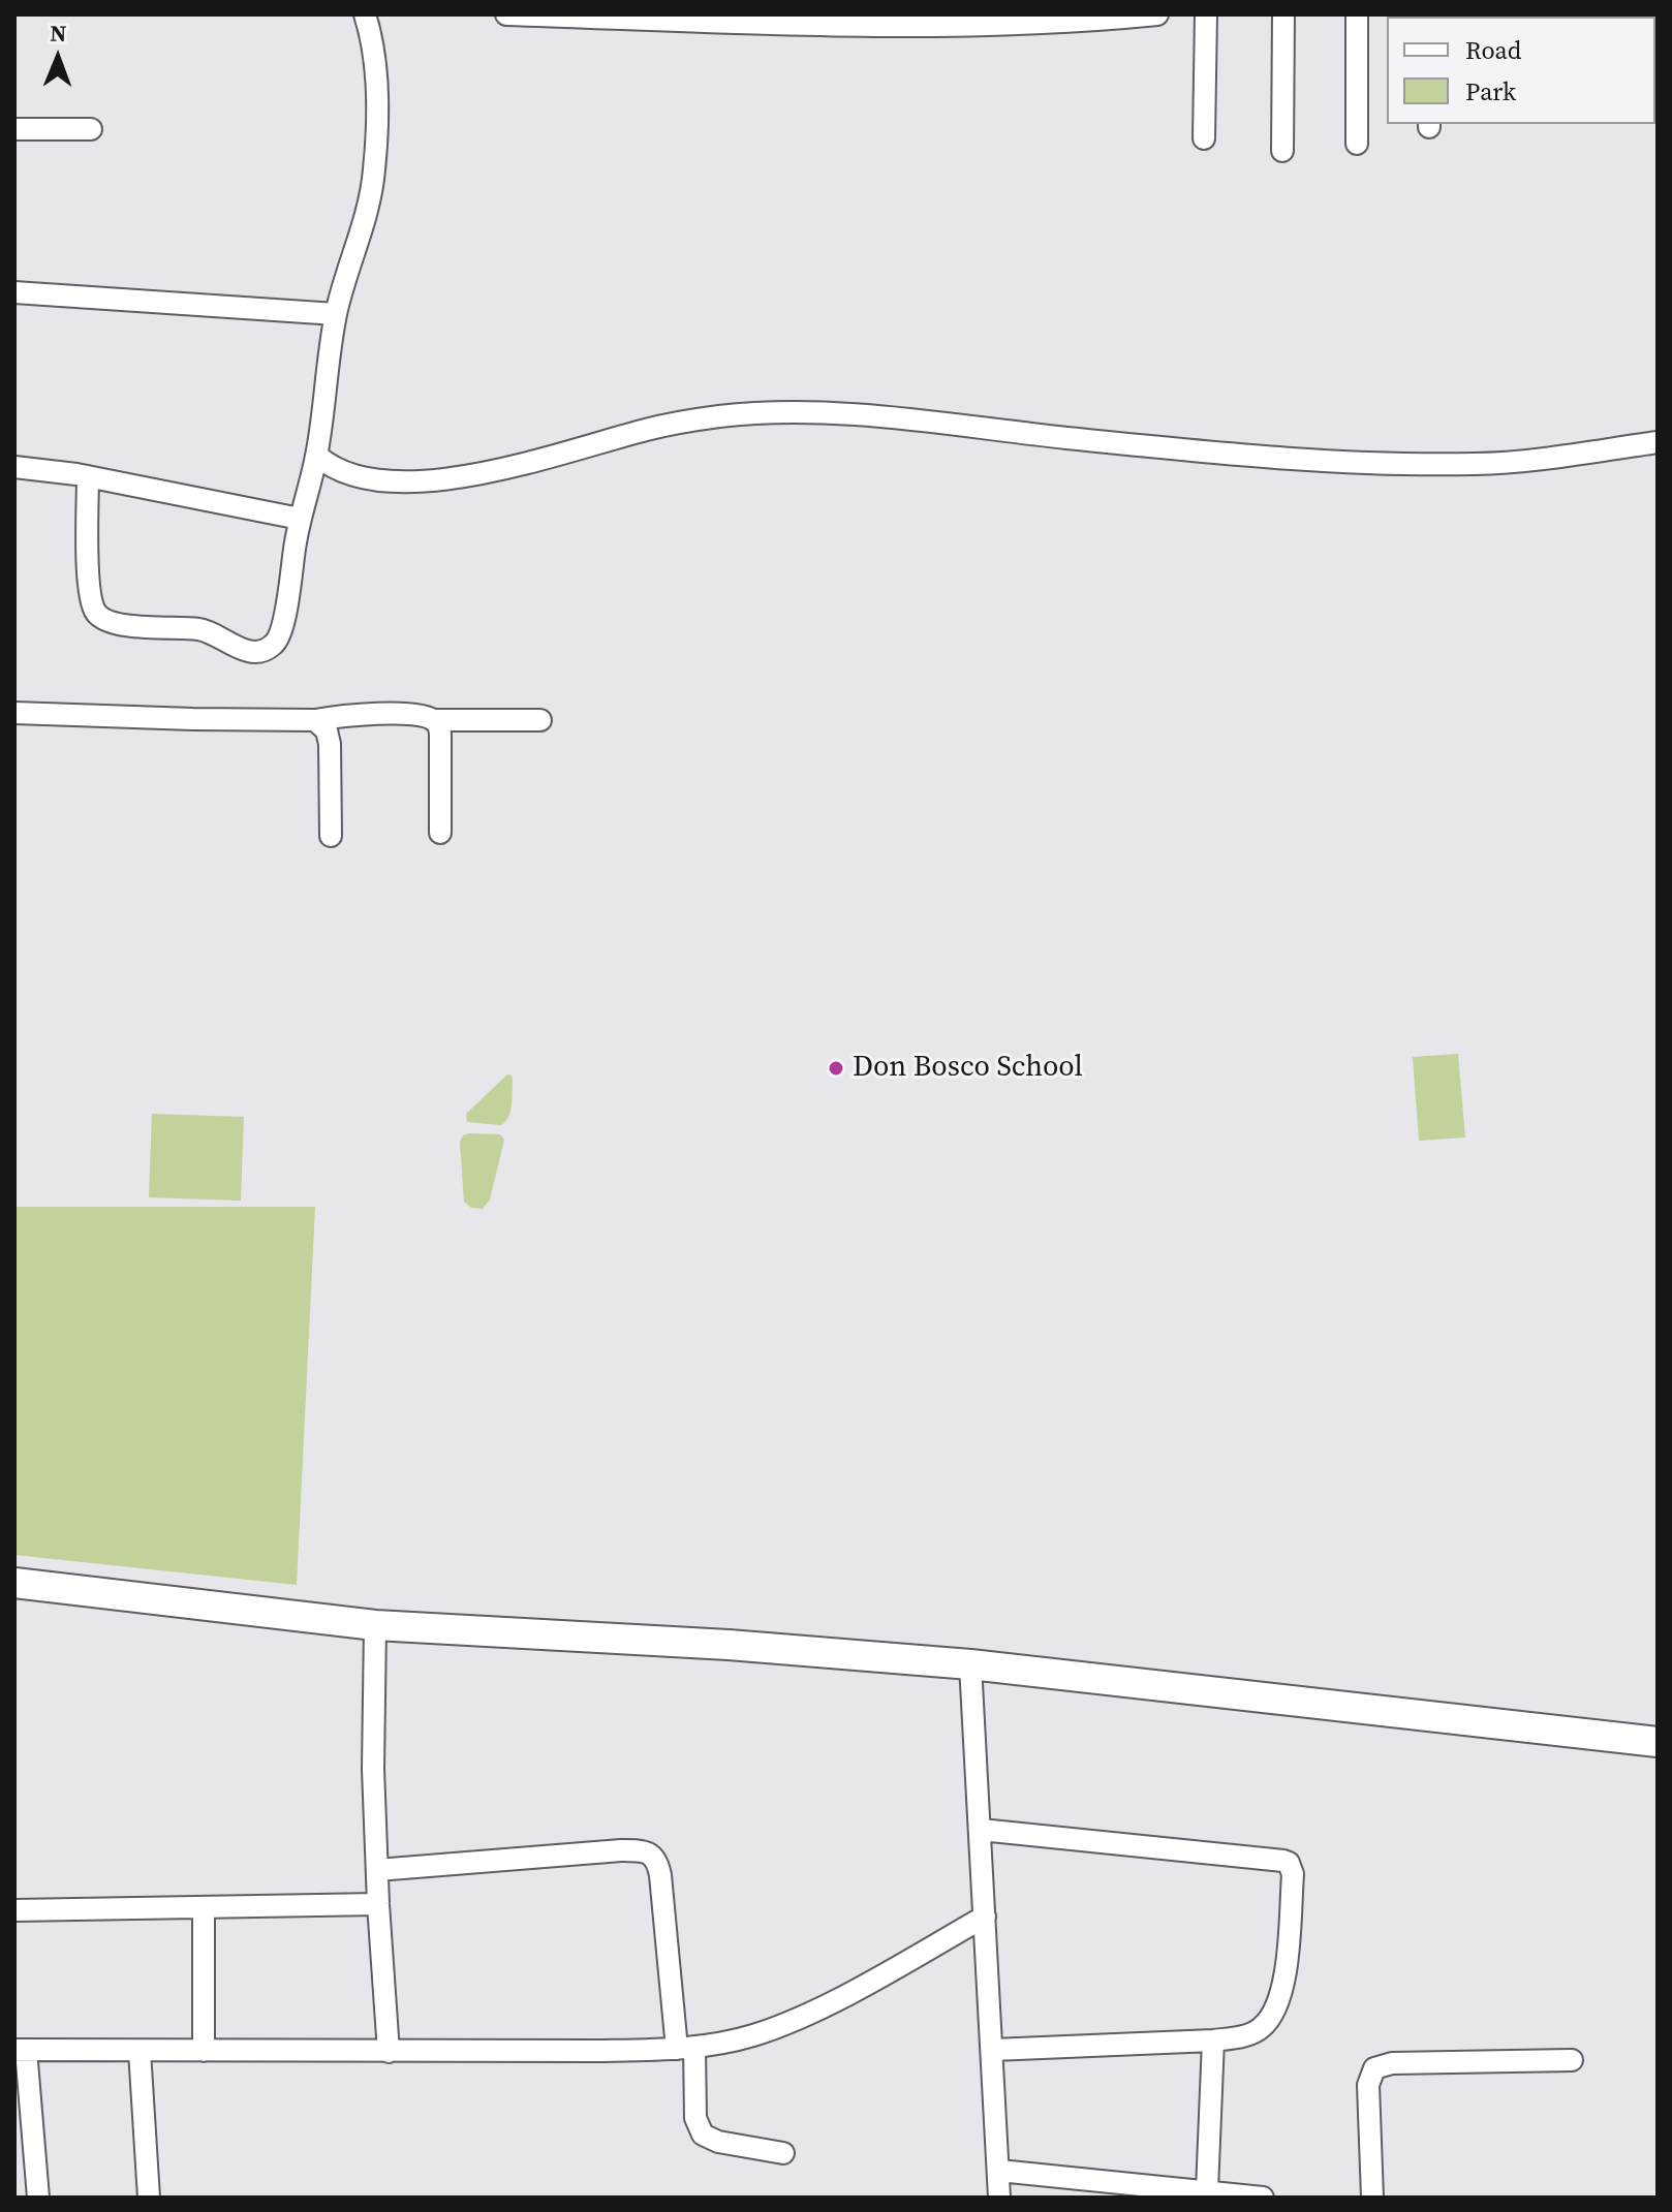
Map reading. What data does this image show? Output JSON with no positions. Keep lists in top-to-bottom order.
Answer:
{
  "places": ["Don Bosco School"],
  "legend": ["Road", "Park"],
  "north": "top"
}
